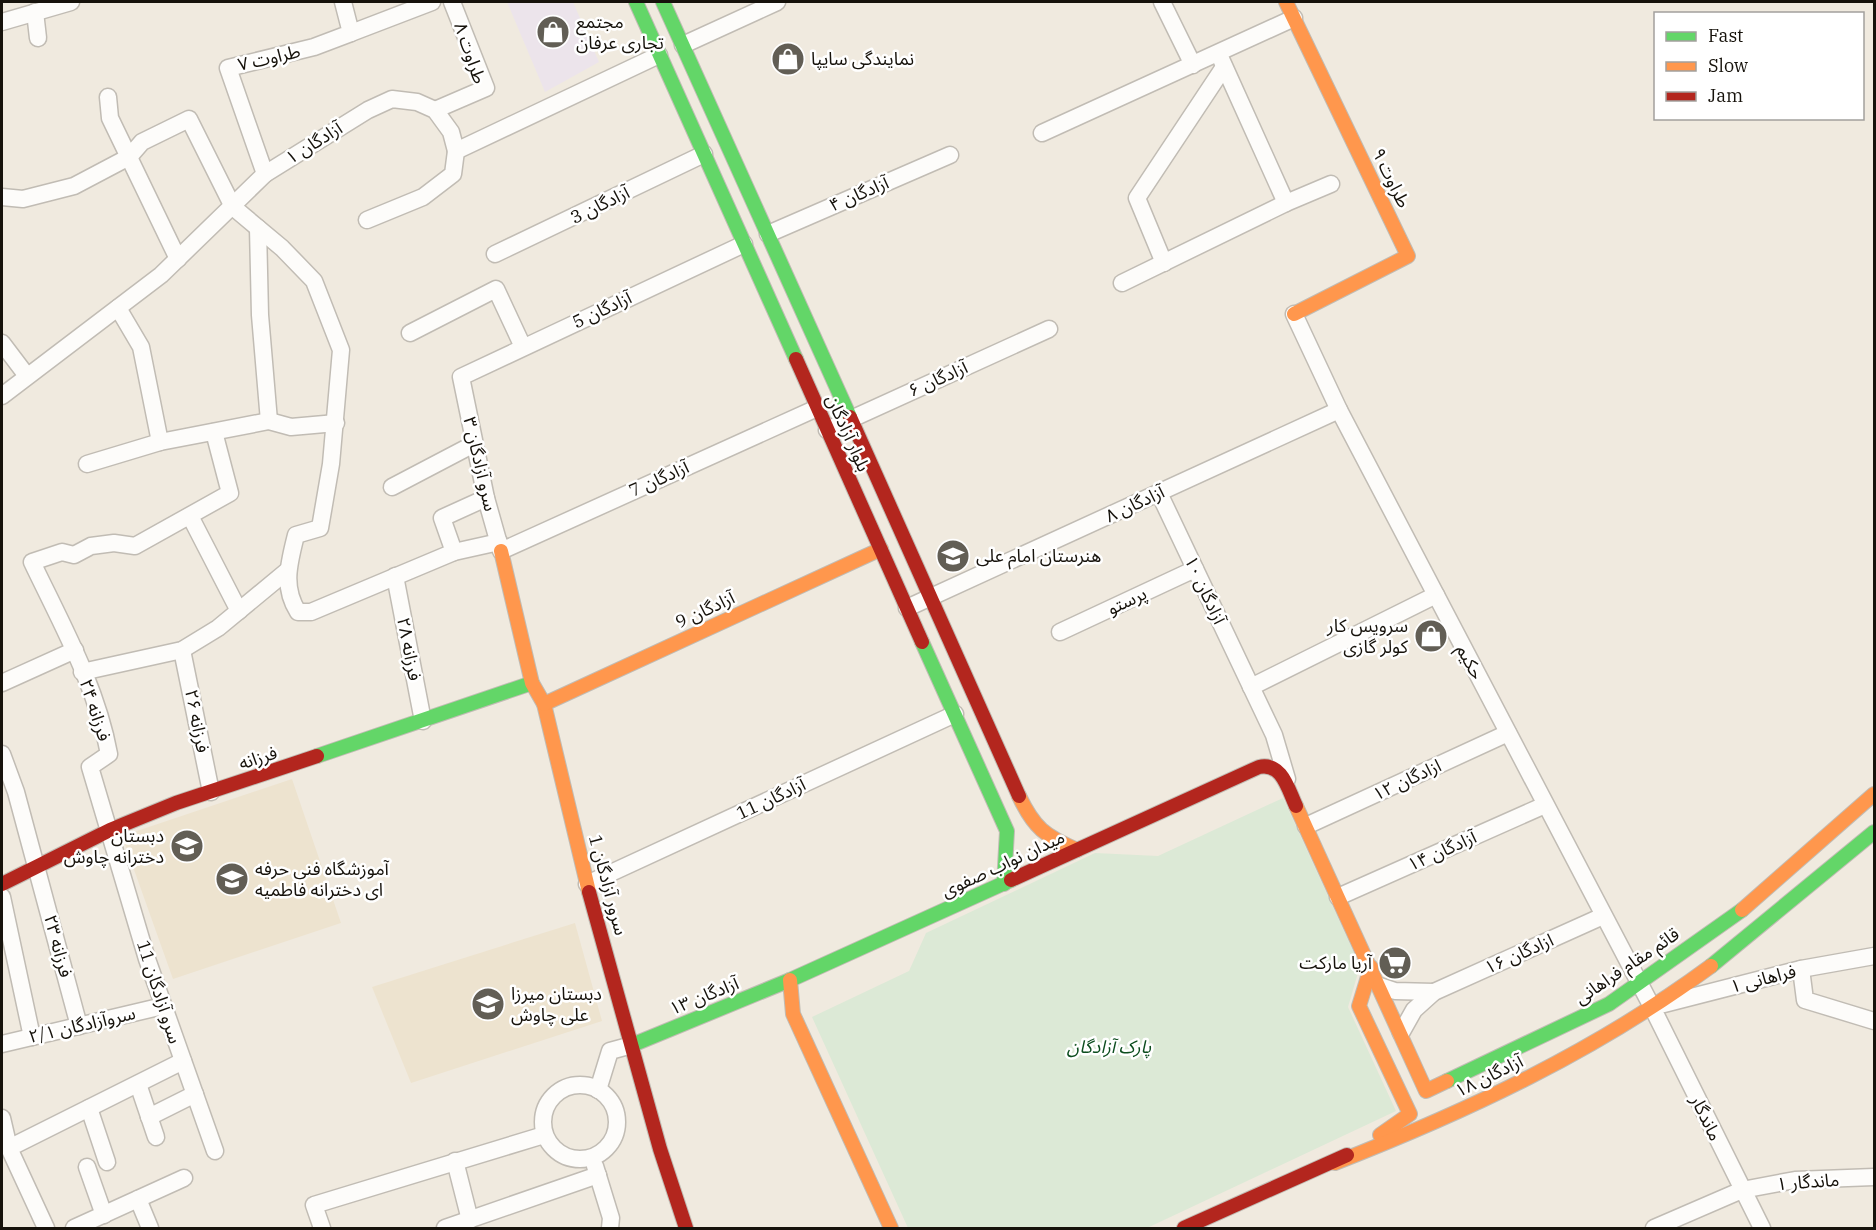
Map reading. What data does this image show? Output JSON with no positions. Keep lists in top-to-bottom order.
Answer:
{
  "streets": {
    "main road": [
      "طراوت ۹",
      "بلوار آزادگان",
      "آزادگان 9",
      "فرزانه",
      "میدان نواب صفوی",
      "سرور آزادگان 1",
      "قائم مقام فراهانی",
      "آزادگان ۱۳",
      "آزادگان ۱۸"
    ],
    "street": [
      "طراوت ۸",
      "طراوت ۷",
      "آزادگان ۱",
      "آزادگان ۴",
      "آزادگان 3",
      "آزادگان 5",
      "آزادگان ۶",
      "سرو آزادگان ۳",
      "آزادگان 7",
      "آزادگان ۸",
      "آزادگان ۱۰",
      "پرستو",
      "فرزانه ۲۸",
      "حکیم",
      "فرزانه ۲۴",
      "فرزانه ۲۶",
      "ازادگان ۱۲",
      "آزادگان 11",
      "آزادگان ۱۴",
      "فرزانه ۲۳",
      "ازادگان ۱۶",
      "فراهانی ۱",
      "سرو آزادگان 11",
      "۲/۱ سروآزادگان",
      "ماندگار",
      "ماندگار ۱"
    ]
  },
  "crossings": [
    ["طراوت ۸", "آزادگان ۱"],
    ["طراوت ۷", "آزادگان ۱"],
    ["طراوت ۹", "حکیم"],
    ["آزادگان ۴", "بلوار آزادگان"],
    ["آزادگان 3", "بلوار آزادگان"],
    ["آزادگان 5", "بلوار آزادگان"],
    ["آزادگان 5", "سرو آزادگان ۳"],
    ["آزادگان ۶", "بلوار آزادگان"],
    ["بلوار آزادگان", "آزادگان 7"],
    ["بلوار آزادگان", "آزادگان ۸"],
    ["بلوار آزادگان", "آزادگان 9"],
    ["بلوار آزادگان", "آزادگان 11"],
    ["بلوار آزادگان", "میدان نواب صفوی"],
    ["سرو آزادگان ۳", "آزادگان 7"],
    ["سرو آزادگان ۳", "سرور آزادگان 1"],
    ["آزادگان 7", "فرزانه ۲۸"],
    ["آزادگان 7", "سرور آزادگان 1"],
    ["آزادگان ۸", "آزادگان ۱۰"],
    ["آزادگان ۸", "حکیم"],
    ["آزادگان ۱۰", "پرستو"],
    ["آزادگان ۱۰", "میدان نواب صفوی"],
    ["آزادگان 9", "سرور آزادگان 1"],
    ["فرزانه ۲۸", "فرزانه"],
    ["حکیم", "ازادگان ۱۲"],
    ["حکیم", "آزادگان ۱۴"],
    ["حکیم", "ازادگان ۱۶"],
    ["حکیم", "قائم مقام فراهانی"],
    ["حکیم", "فراهانی ۱"],
    ["حکیم", "آزادگان ۱۸"],
    ["حکیم", "ماندگار"],
    ["فرزانه ۲۴", "فرزانه"],
    ["فرزانه ۲۴", "سرو آزادگان 11"],
    ["فرزانه ۲۶", "فرزانه"],
    ["فرزانه", "سرور آزادگان 1"],
    ["فرزانه", "فرزانه ۲۳"],
    ["فرزانه", "سرو آزادگان 11"],
    ["ازادگان ۱۲", "میدان نواب صفوی"],
    ["آزادگان 11", "سرور آزادگان 1"],
    ["آزادگان ۱۴", "میدان نواب صفوی"],
    ["میدان نواب صفوی", "ازادگان ۱۶"],
    ["میدان نواب صفوی", "قائم مقام فراهانی"],
    ["میدان نواب صفوی", "آزادگان ۱۳"],
    ["سرور آزادگان 1", "آزادگان ۱۳"],
    ["فرزانه ۲۳", "۲/۱ سروآزادگان"],
    ["ازادگان ۱۶", "قائم مقام فراهانی"],
    ["فراهانی ۱", "آزادگان ۱۸"],
    ["فراهانی ۱", "ماندگار"],
    ["سرو آزادگان 11", "۲/۱ سروآزادگان"],
    ["آزادگان ۱۸", "ماندگار"],
    ["ماندگار", "ماندگار ۱"]
  ],
  "parks": ["پارک آزادگان"],
  "places": {
    "shop": ["مجتمع تجاری عرفان", "نمایندگی سایپا", "سرویس کار کولر گازی"],
    "school or university": [
      "هنرستان امام علی",
      "دبستان دخترانه چاوش",
      "آموزشگاه فنی حرفه ای دخترانه فاطمیه",
      "دبستان میرزا علی چاوش"
    ],
    "supermarket": ["آریا مارکت"]
  },
  "legend": ["Fast", "Slow", "Jam"]
}
